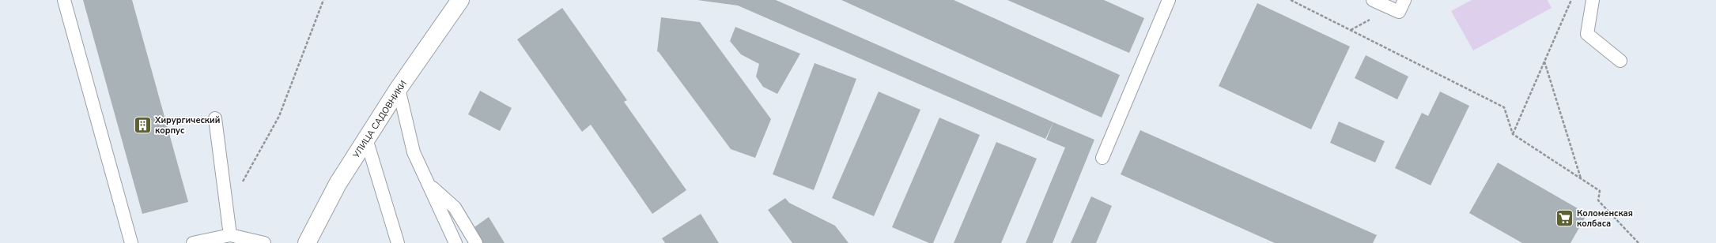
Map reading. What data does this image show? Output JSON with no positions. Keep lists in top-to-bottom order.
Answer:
{
  "streets": {
    "street": ["УЛИЦА САДОВНИКИ"]
  },
  "places": {
    "building": ["Хирургический корпус"],
    "supermarket": ["Коломенская колбаса"]
  }
}
